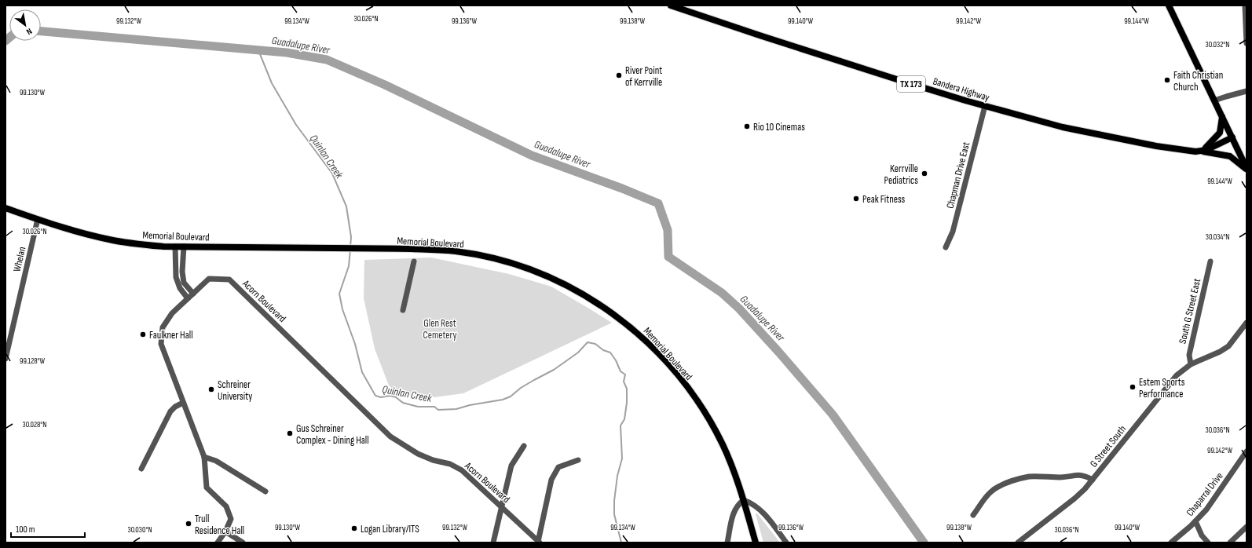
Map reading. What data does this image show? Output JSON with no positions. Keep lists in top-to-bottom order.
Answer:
{
  "streets": {
    "main road": ["TX 173", "Bandera Highway", "Memorial Boulevard"],
    "street": [
      "Chapman Drive East",
      "Whelan",
      "Acorn Boulevard",
      "South G Street East",
      "G Street South",
      "Chaparral Drive"
    ]
  },
  "crossings": [
    ["Bandera Highway", "Chapman Drive East"],
    ["Memorial Boulevard", "Whelan"],
    ["South G Street East", "G Street South"]
  ],
  "water": ["Guadalupe River", "Quinlan Creek"],
  "parks": ["Glen Rest Cemetery"],
  "places": [
    "River Point of Kerrville",
    "Faith Christian Church",
    "Rio 10 Cinemas",
    "Kerrville Pediatrics",
    "Peak Fitness",
    "Faulkner Hall",
    "Estem Sports Performance",
    "Schreiner University",
    "Gus Schreiner Complex - Dining Hall",
    "Trull Residence Hall",
    "Logan Library/ITS"
  ],
  "scale_bar": "100 m",
  "north": "bottom right",
  "coordinates": [
    "30.026°N",
    "99.144°W",
    "99.132°W",
    "99.134°W",
    "99.136°W",
    "99.138°W",
    "99.140°W",
    "99.142°W",
    "30.032°N",
    "99.130°W",
    "30.034°N",
    "99.128°W",
    "30.028°N",
    "30.036°N",
    "30.030°N"
  ]
}
